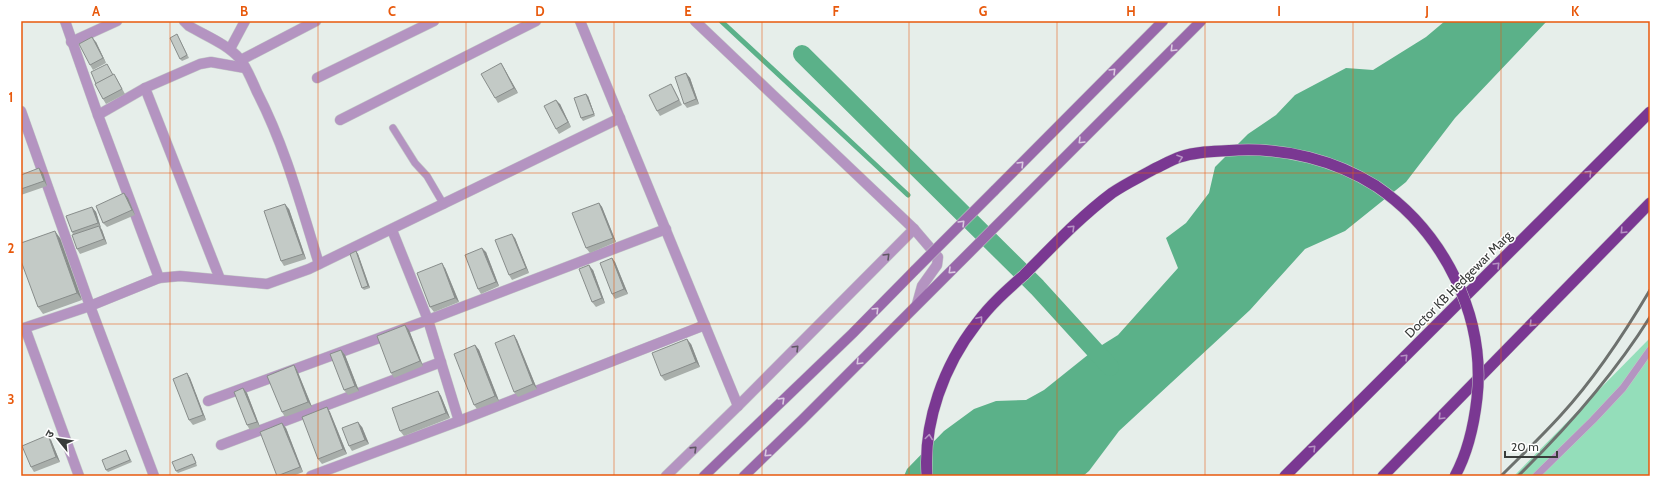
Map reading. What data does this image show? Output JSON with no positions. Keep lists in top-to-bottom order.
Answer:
{
  "streets": {
    "highway": ["Doctor KB Hedgewar Marg"]
  },
  "scale_bar": "20 m",
  "north": "top left",
  "grid": {
    "columns": [
      "A",
      "B",
      "C",
      "D",
      "E",
      "F",
      "G",
      "H",
      "I",
      "J",
      "K"
    ],
    "rows": ["1", "2", "3"]
  }
}
